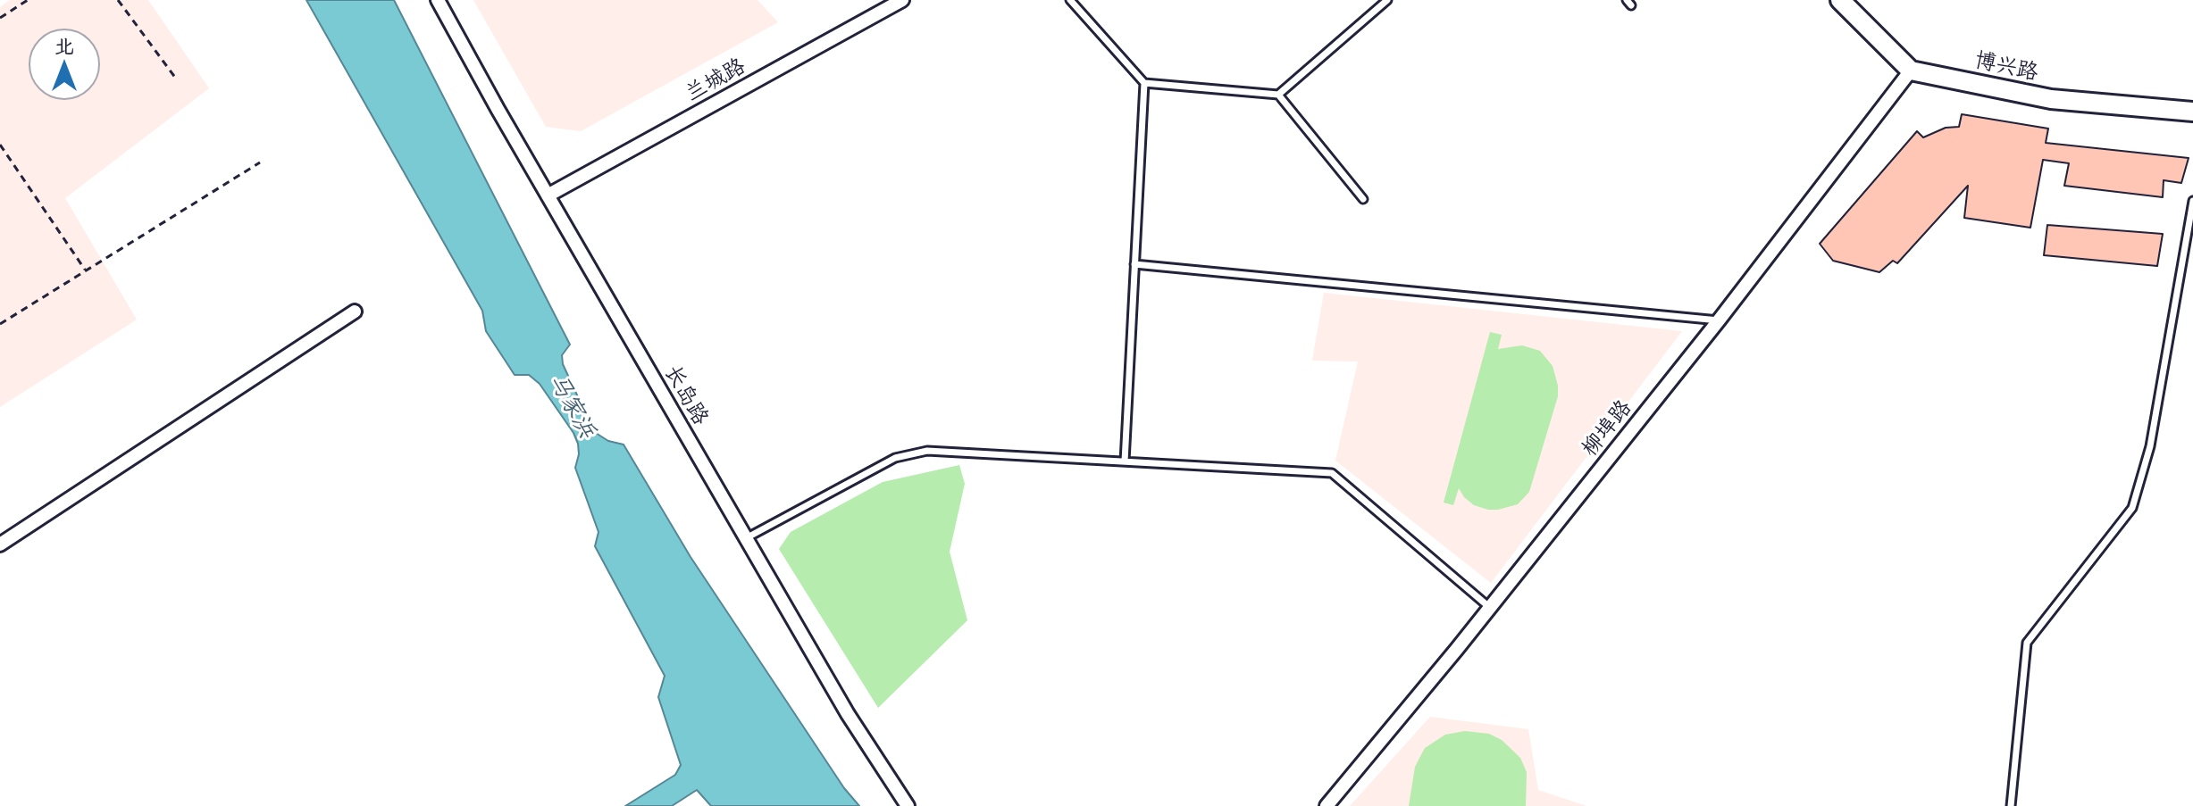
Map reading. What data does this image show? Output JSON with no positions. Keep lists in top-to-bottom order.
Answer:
{
  "streets": {
    "street": [
      "博兴路",
      "兰城路",
      "长岛路",
      "柳埠路"
    ]
  },
  "crossings": [
    ["博兴路", "柳埠路"],
    ["兰城路", "长岛路"]
  ],
  "water": ["马家浜"],
  "north": "top"
}
